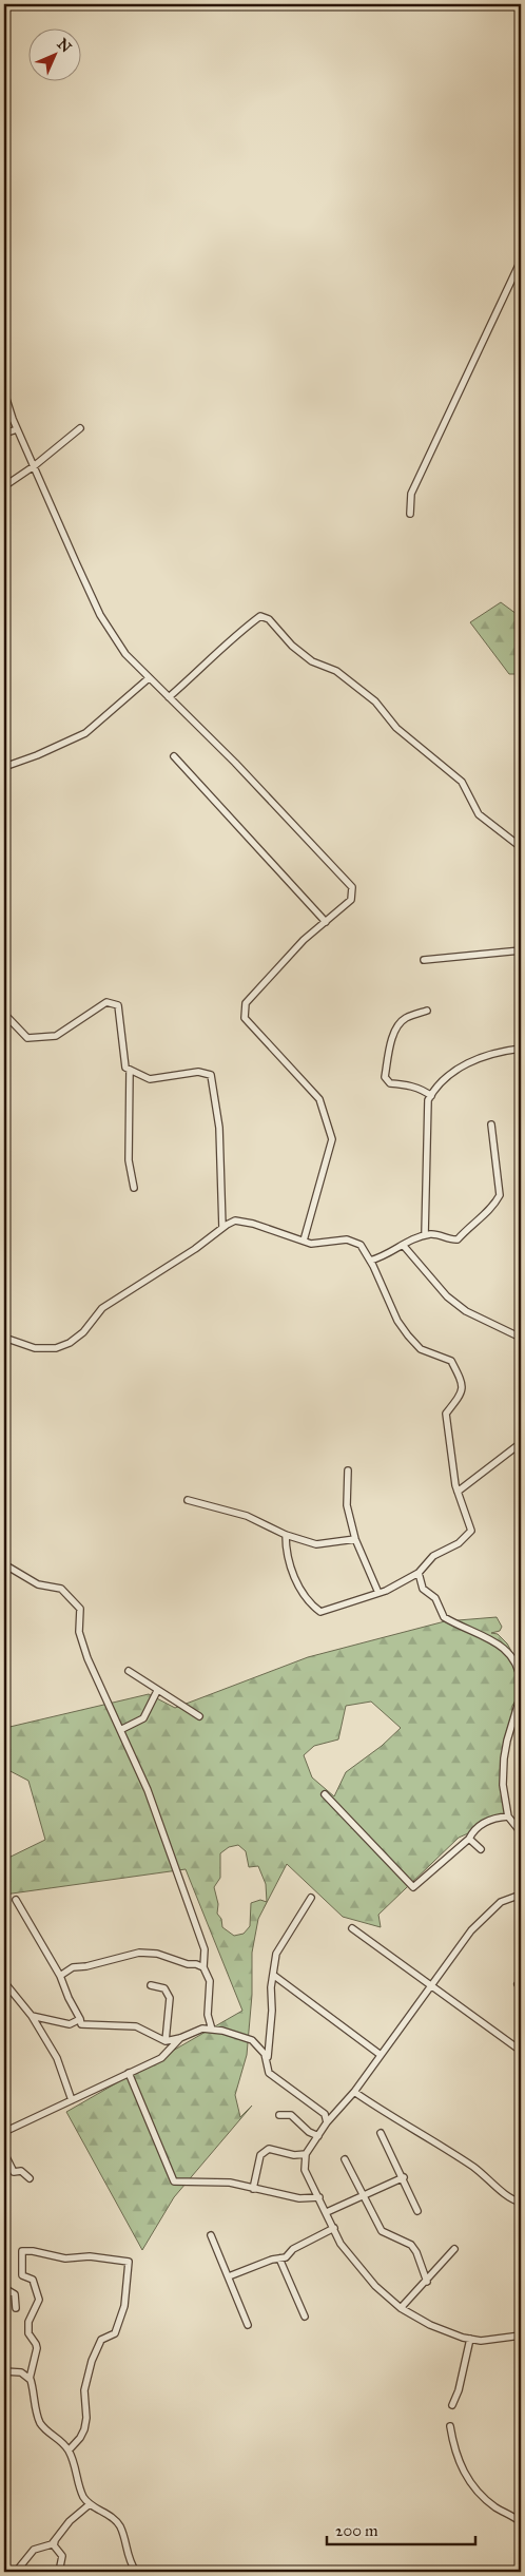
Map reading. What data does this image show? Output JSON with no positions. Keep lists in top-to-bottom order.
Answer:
{
  "scale_bar": "200 m",
  "north": "top right"
}
